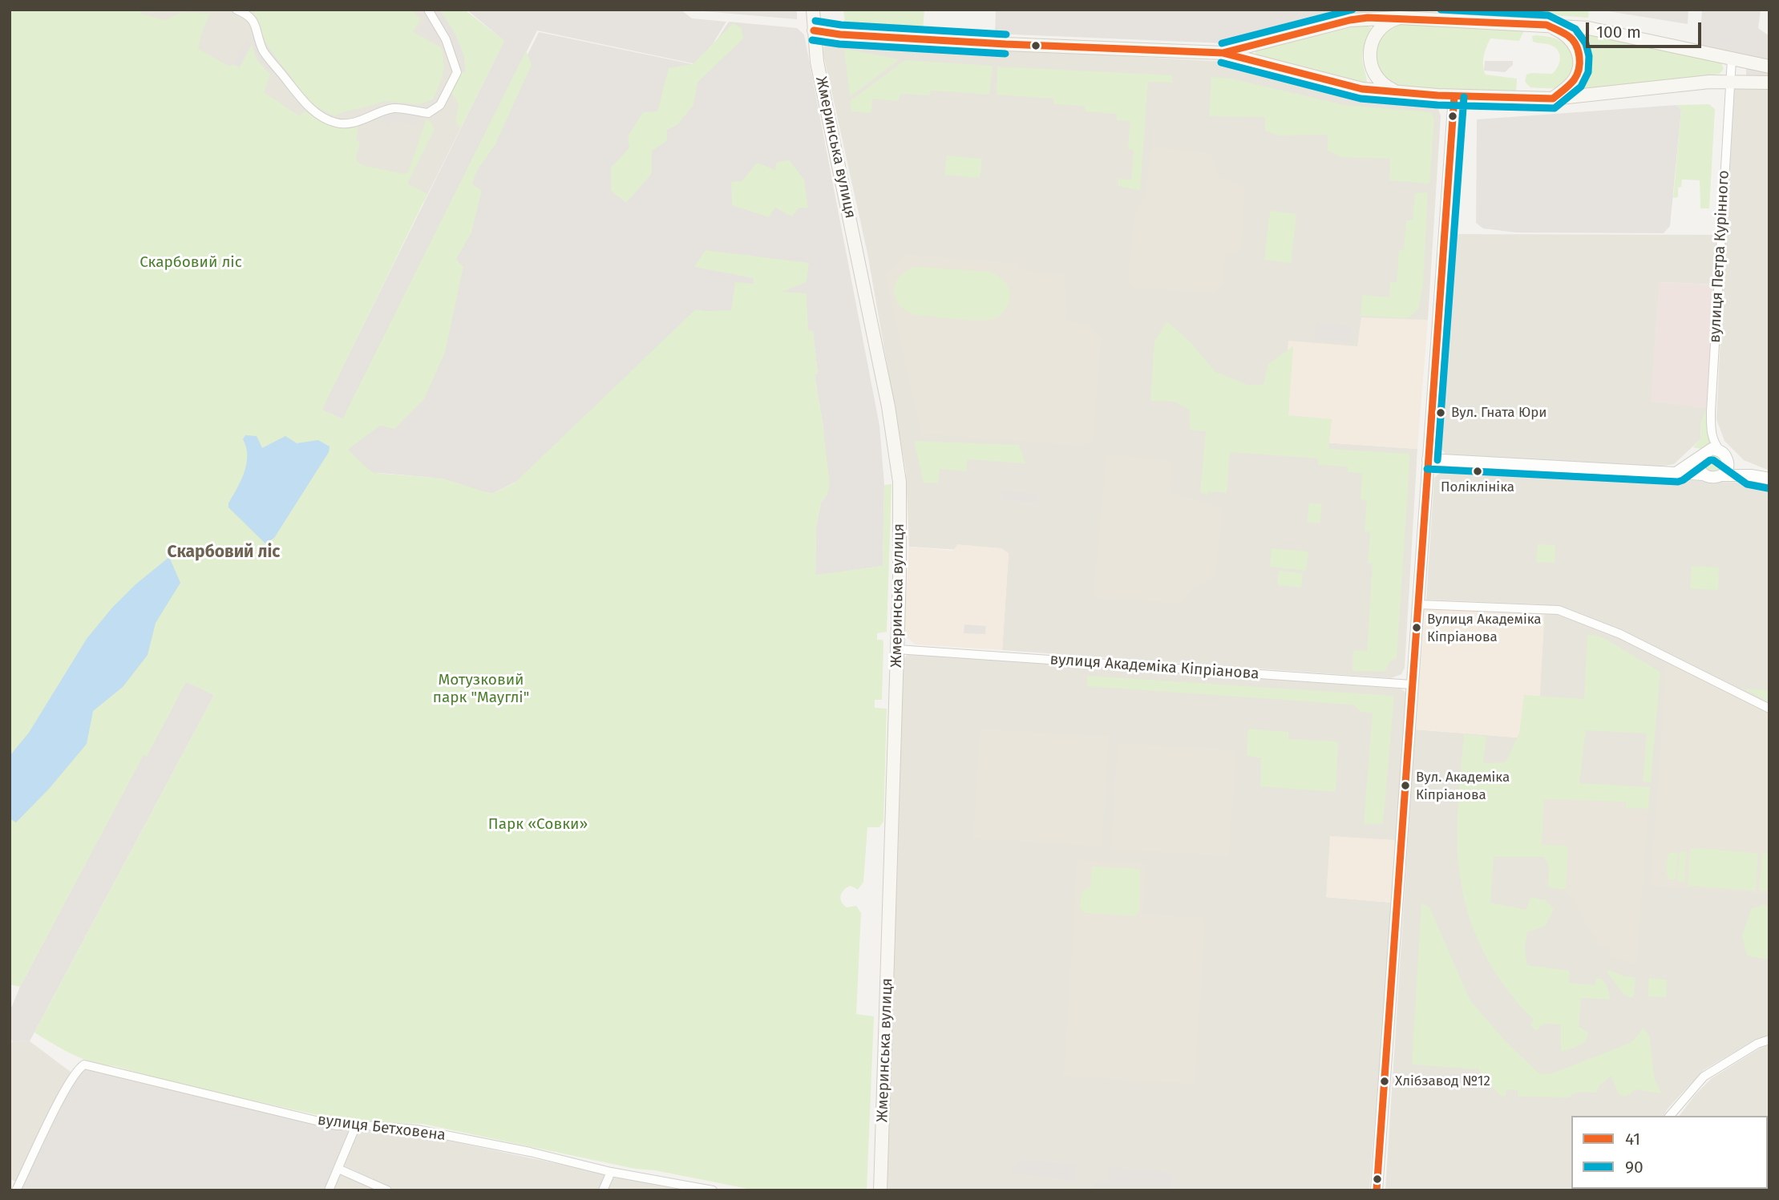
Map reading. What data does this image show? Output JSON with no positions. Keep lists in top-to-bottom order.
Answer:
{
  "streets": {
    "main road": ["Жмеринська вулиця"],
    "street": ["вулиця Петра Курінного", "вулиця Академіка Кіпріанова", "вулиця Бетховена"]
  },
  "crossings": [
    ["Жмеринська вулиця", "вулиця Академіка Кіпріанова"]
  ],
  "districts": ["Скарбовий ліс"],
  "parks": ["Скарбовий ліс", "Мотузковий парк \"Мауглі\"", "Парк «Совки»"],
  "places": [
    "Вул. Гната Юри",
    "Поліклініка",
    "Вулиця Академіка Кіпріанова",
    "Вул. Академіка Кіпріанова",
    "Хлібзавод №12"
  ],
  "lines": ["transit line 90", "transit line 41"],
  "legend": ["41", "90"],
  "scale_bar": "100 m"
}
